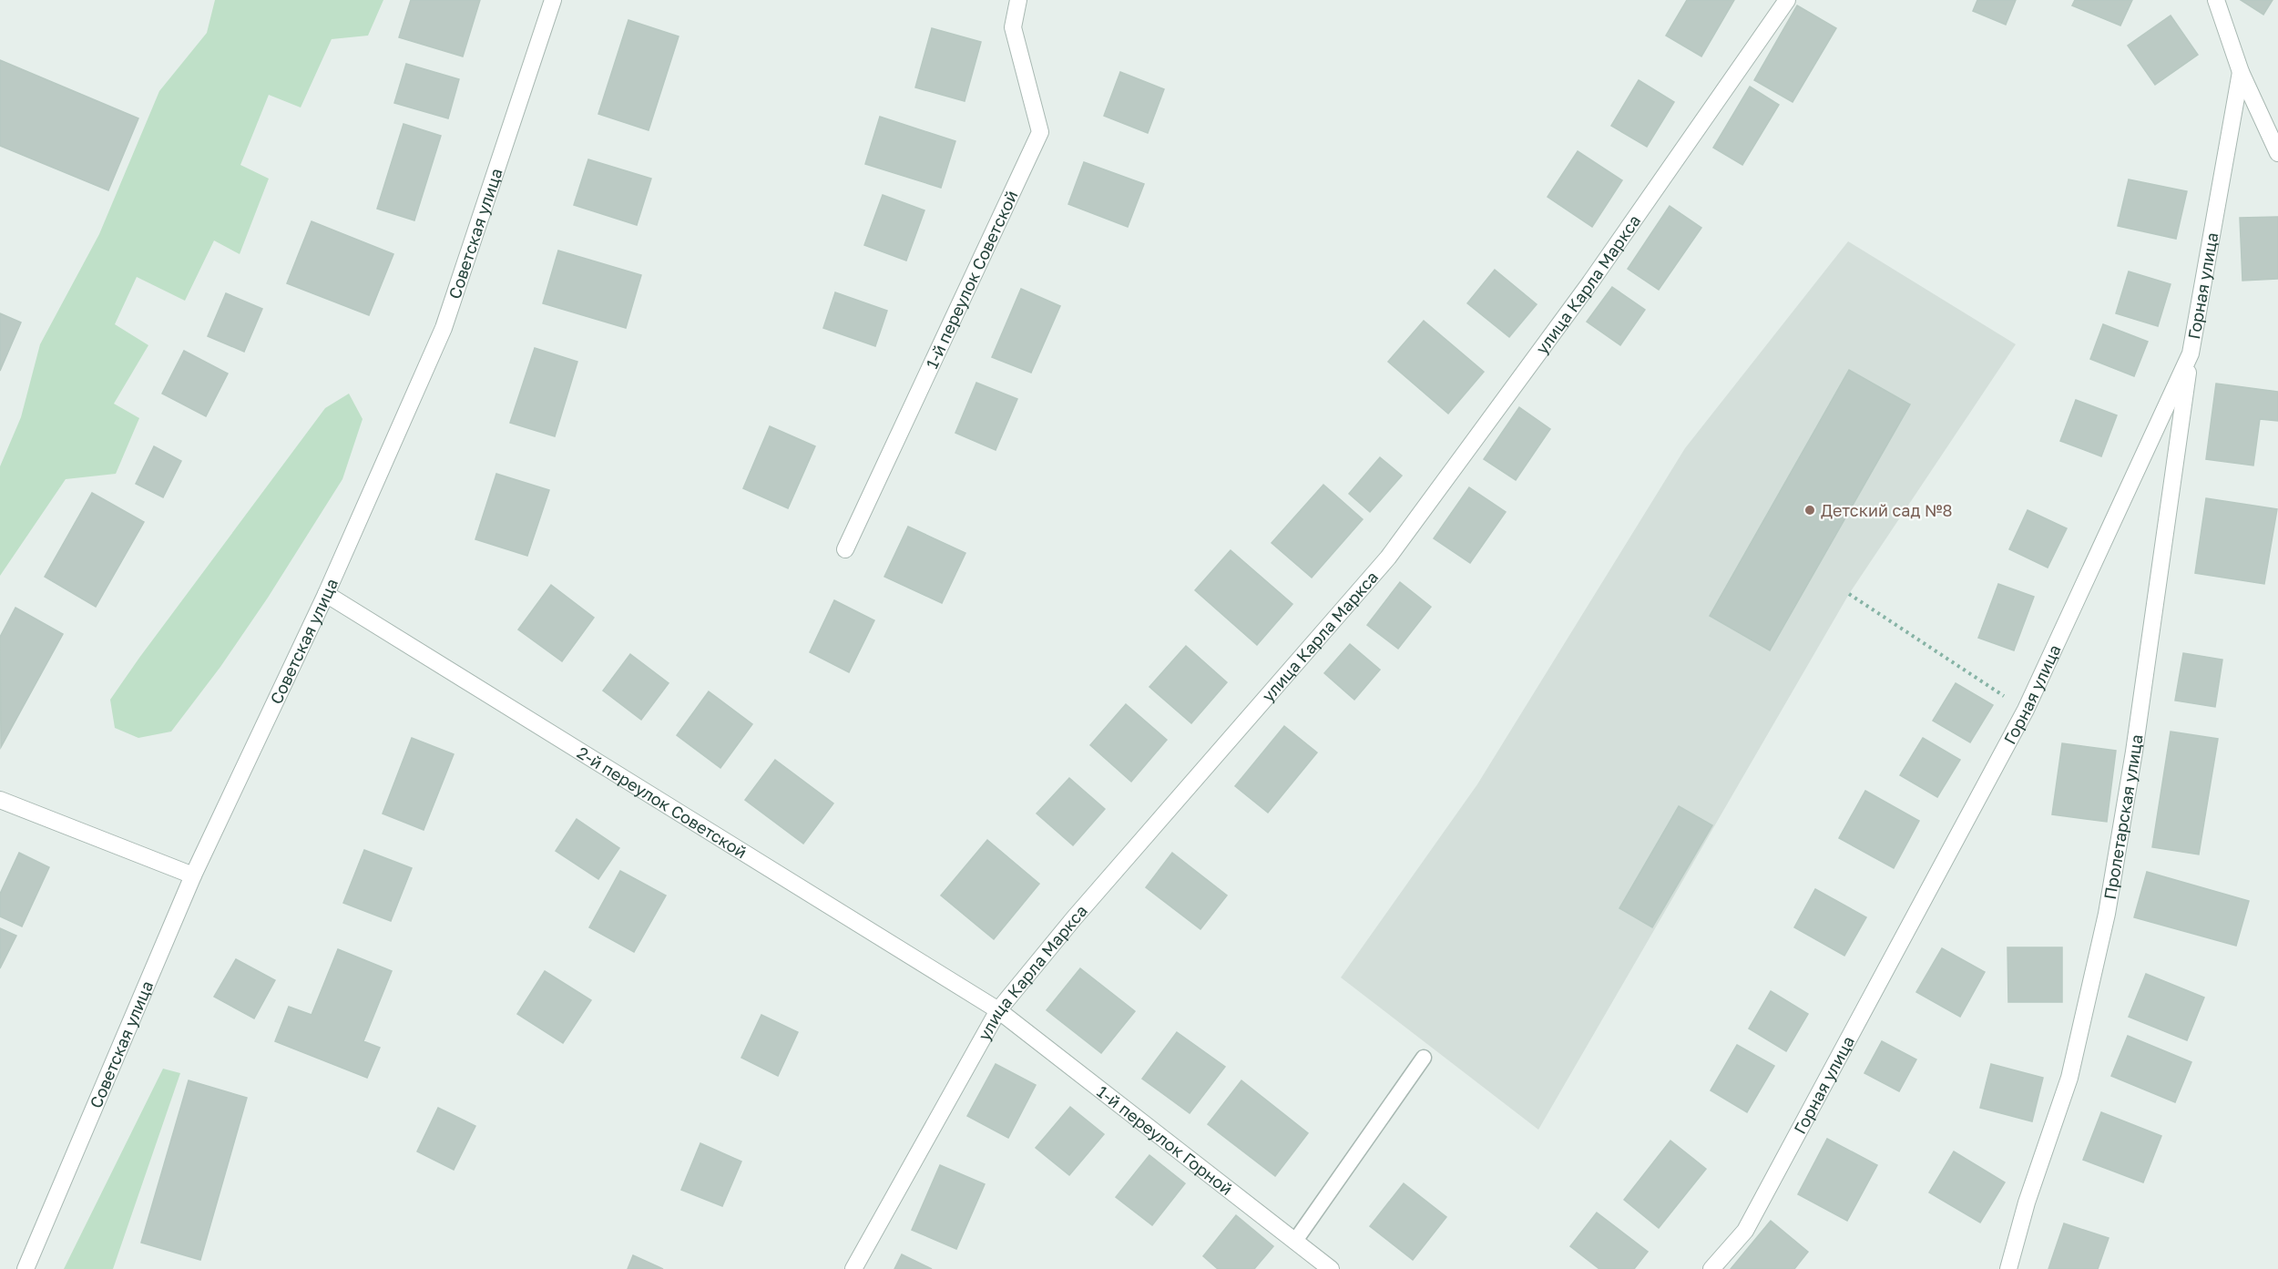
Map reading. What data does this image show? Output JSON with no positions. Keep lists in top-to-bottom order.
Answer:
{
  "streets": {
    "street": [
      "Советская улица",
      "1-й переулок Советской",
      "улица Карла Маркса",
      "Горная улица",
      "2-й переулок Советской",
      "Пролетарская улица",
      "1-й переулок Горной"
    ]
  },
  "crossings": [
    ["Советская улица", "2-й переулок Советской"],
    ["улица Карла Маркса", "2-й переулок Советской"],
    ["улица Карла Маркса", "1-й переулок Горной"],
    ["Горная улица", "Пролетарская улица"],
    ["2-й переулок Советской", "1-й переулок Горной"]
  ],
  "places": ["Детский сад №8"]
}
